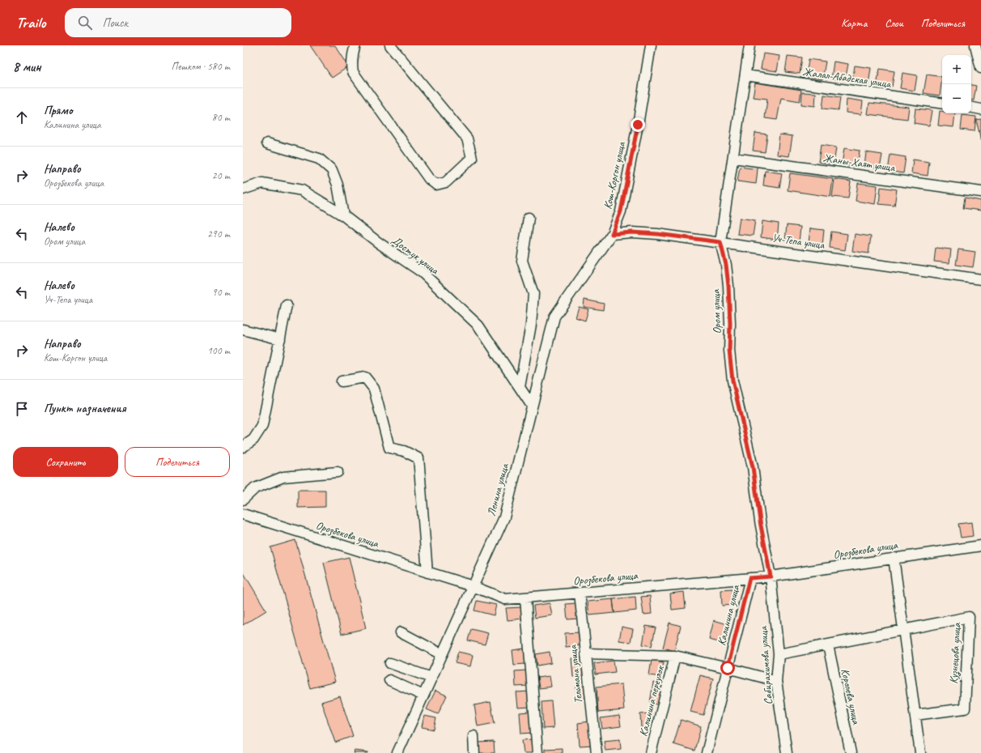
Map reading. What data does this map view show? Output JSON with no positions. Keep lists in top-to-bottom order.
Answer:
{
  "streets": {
    "street": [
      "Жалал-Абадская улица",
      "Жаны-Хаят улица",
      "Кош-Коргон улица",
      "Уч-Тепа улица",
      "Достук улица",
      "Ором улица",
      "Ленина улица",
      "Орозбекова улица",
      "Калинина улица",
      "Кузнецова улица",
      "Сабирахимова улица",
      "Тельмана улица",
      "Королева улица",
      "Калинина переулок"
    ]
  },
  "crossings": [
    ["Жалал-Абадская улица", "Ором улица"],
    ["Жаны-Хаят улица", "Ором улица"],
    ["Кош-Коргон улица", "Уч-Тепа улица"],
    ["Кош-Коргон улица", "Ленина улица"],
    ["Уч-Тепа улица", "Ором улица"],
    ["Уч-Тепа улица", "Ленина улица"],
    ["Достук улица", "Ленина улица"],
    ["Ором улица", "Орозбекова улица"],
    ["Ором улица", "Сабирахимова улица"],
    ["Ленина улица", "Орозбекова улица"],
    ["Орозбекова улица", "Калинина улица"],
    ["Орозбекова улица", "Сабирахимова улица"],
    ["Орозбекова улица", "Тельмана улица"],
    ["Кузнецова улица", "Сабирахимова улица"],
    ["Кузнецова улица", "Королева улица"]
  ],
  "page": {
    "header": "Trailo",
    "search": "Поиск",
    "nav": ["Карта", "Слои", "Поделиться"],
    "heading": ["8 мин", "Пешком · 580 m"],
    "map_buttons": ["+", "−"],
    "list": [
      ["Прямо", "Калинина улица", "80 m"],
      ["Направо", "Орозбекова улица", "20 m"],
      ["Налево", "Ором улица", "290 m"],
      ["Налево", "Уч-Тепа улица", "90 m"],
      ["Направо", "Кош-Коргон улица", "100 m"],
      "Пункт назначения"
    ],
    "buttons": ["Сохранить", "Поделиться"]
  }
}
